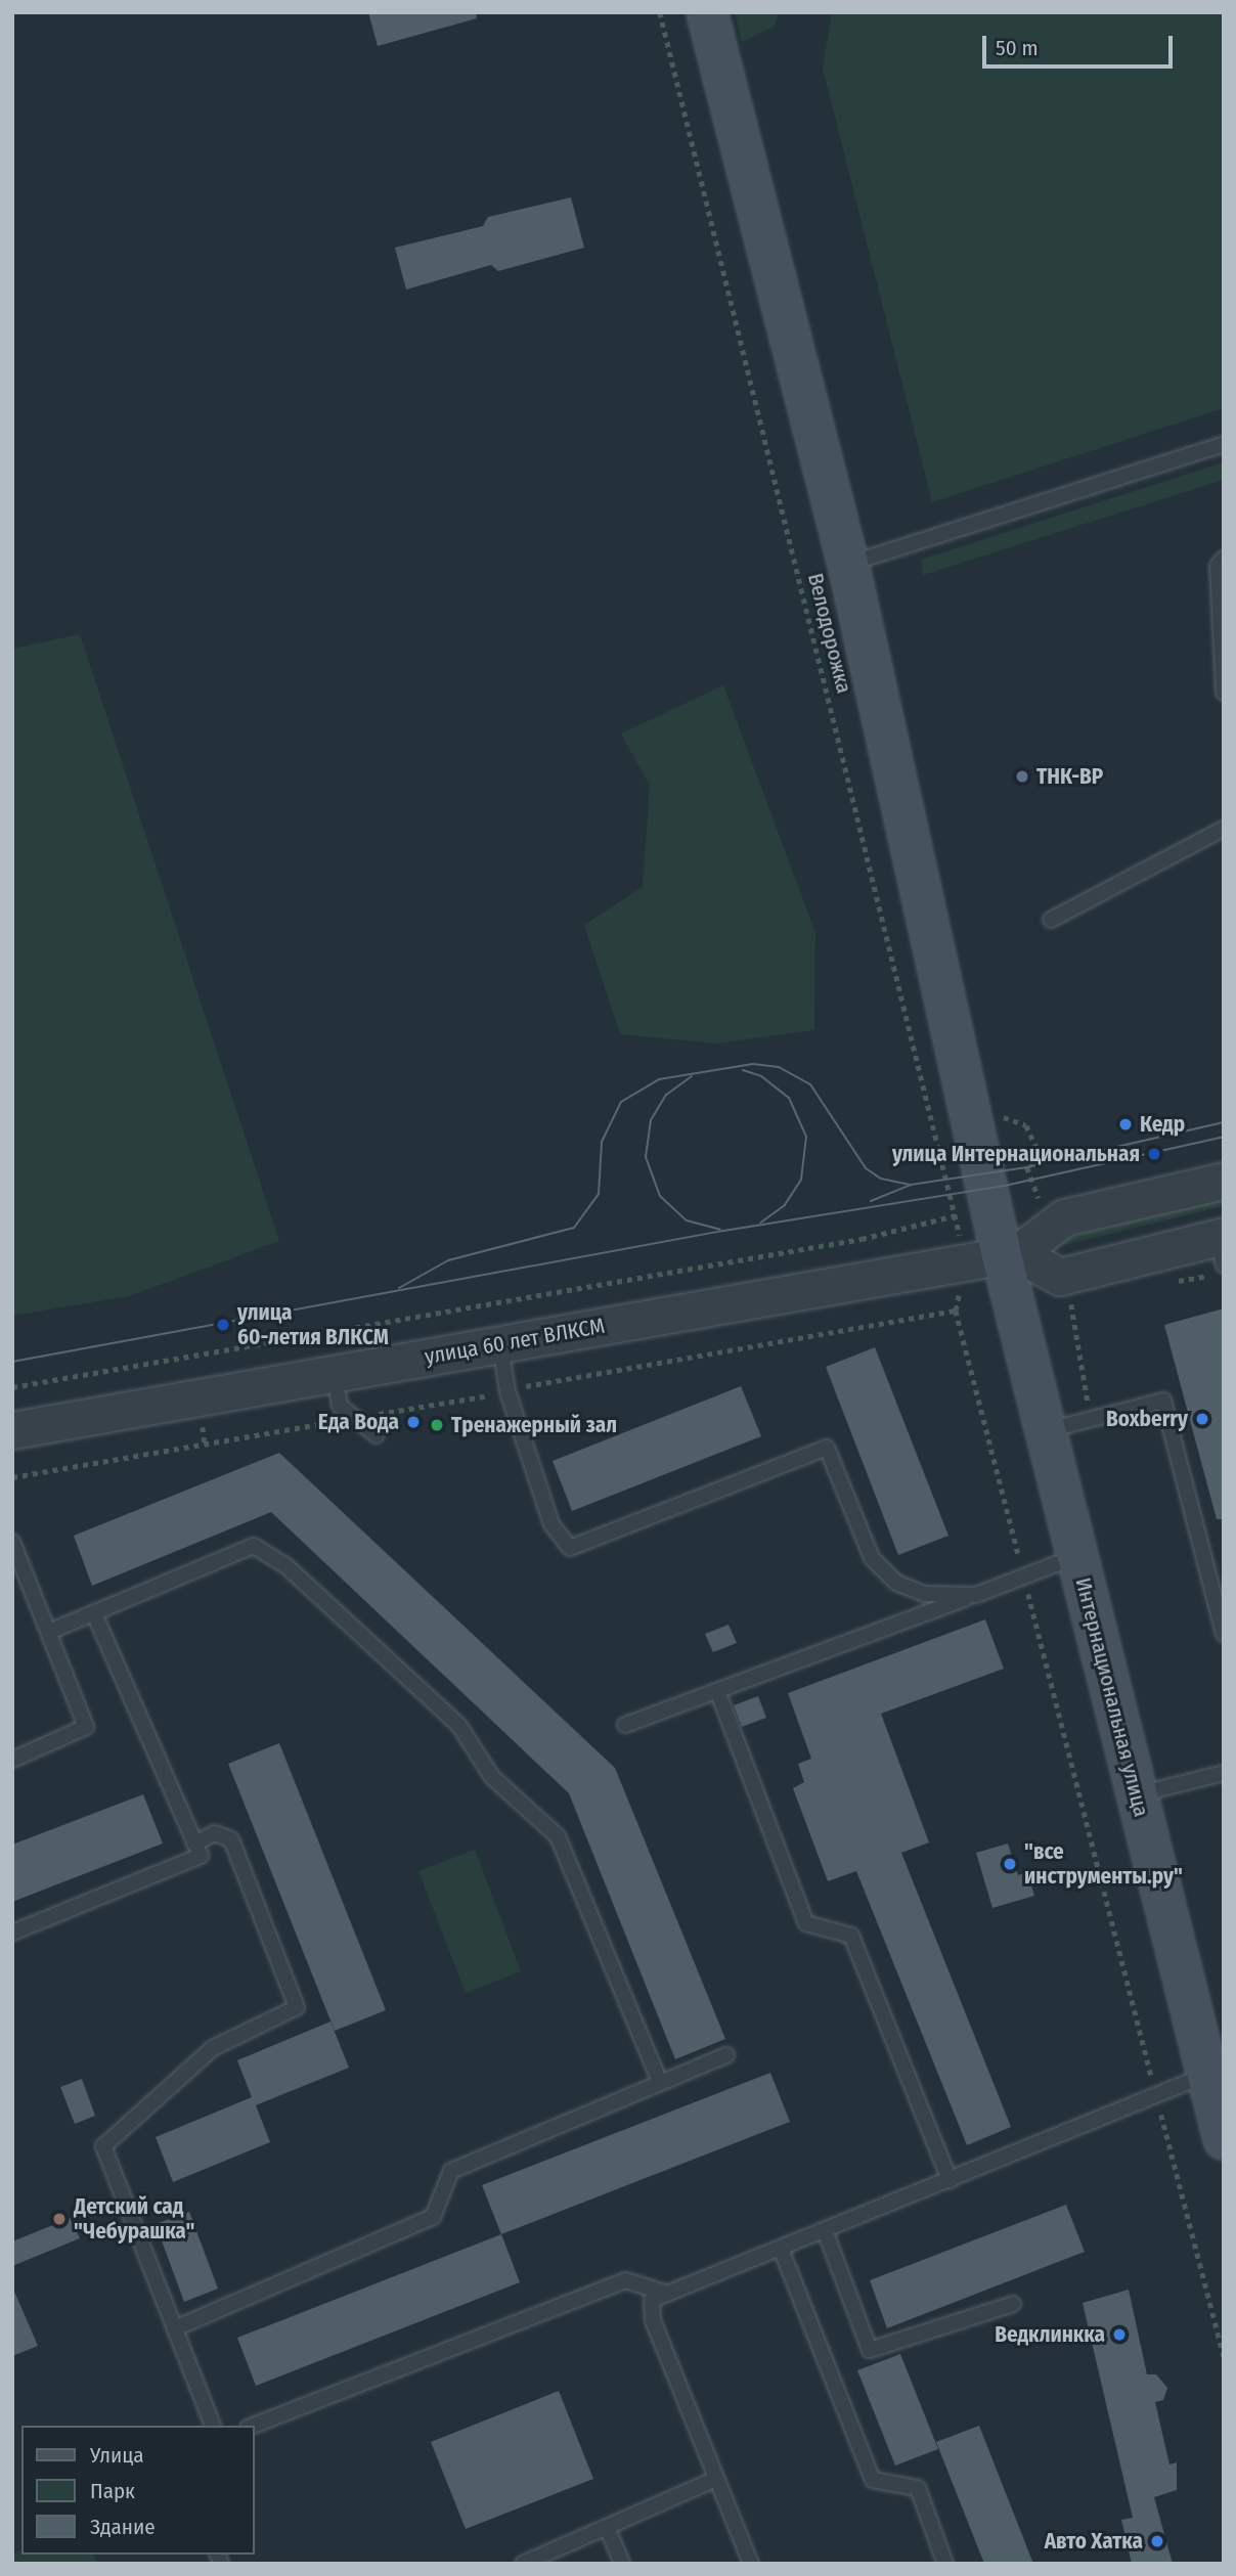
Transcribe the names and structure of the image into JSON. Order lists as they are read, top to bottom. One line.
{"streets":{"main road":["Интернациональная улица"],"street":["улица 60 лет ВЛКСМ"],"path":["Велодорожка"]},"crossings":[["Велодорожка","улица 60 лет ВЛКСМ"],["Велодорожка","Интернациональная улица"],["улица 60 лет ВЛКСМ","Интернациональная улица"]],"places":["ТНК-ВР","Кедр","улица Интернациональная","улица 60-летия ВЛКСМ","Boxberry","Еда Вода","Тренажерный зал","\"все инструменты.ру\"","Детский сад \"Чебурашка\"","Ведклинкка","Авто Хатка"],"legend":["Улица","Парк","Здание"],"scale_bar":"50 m"}
